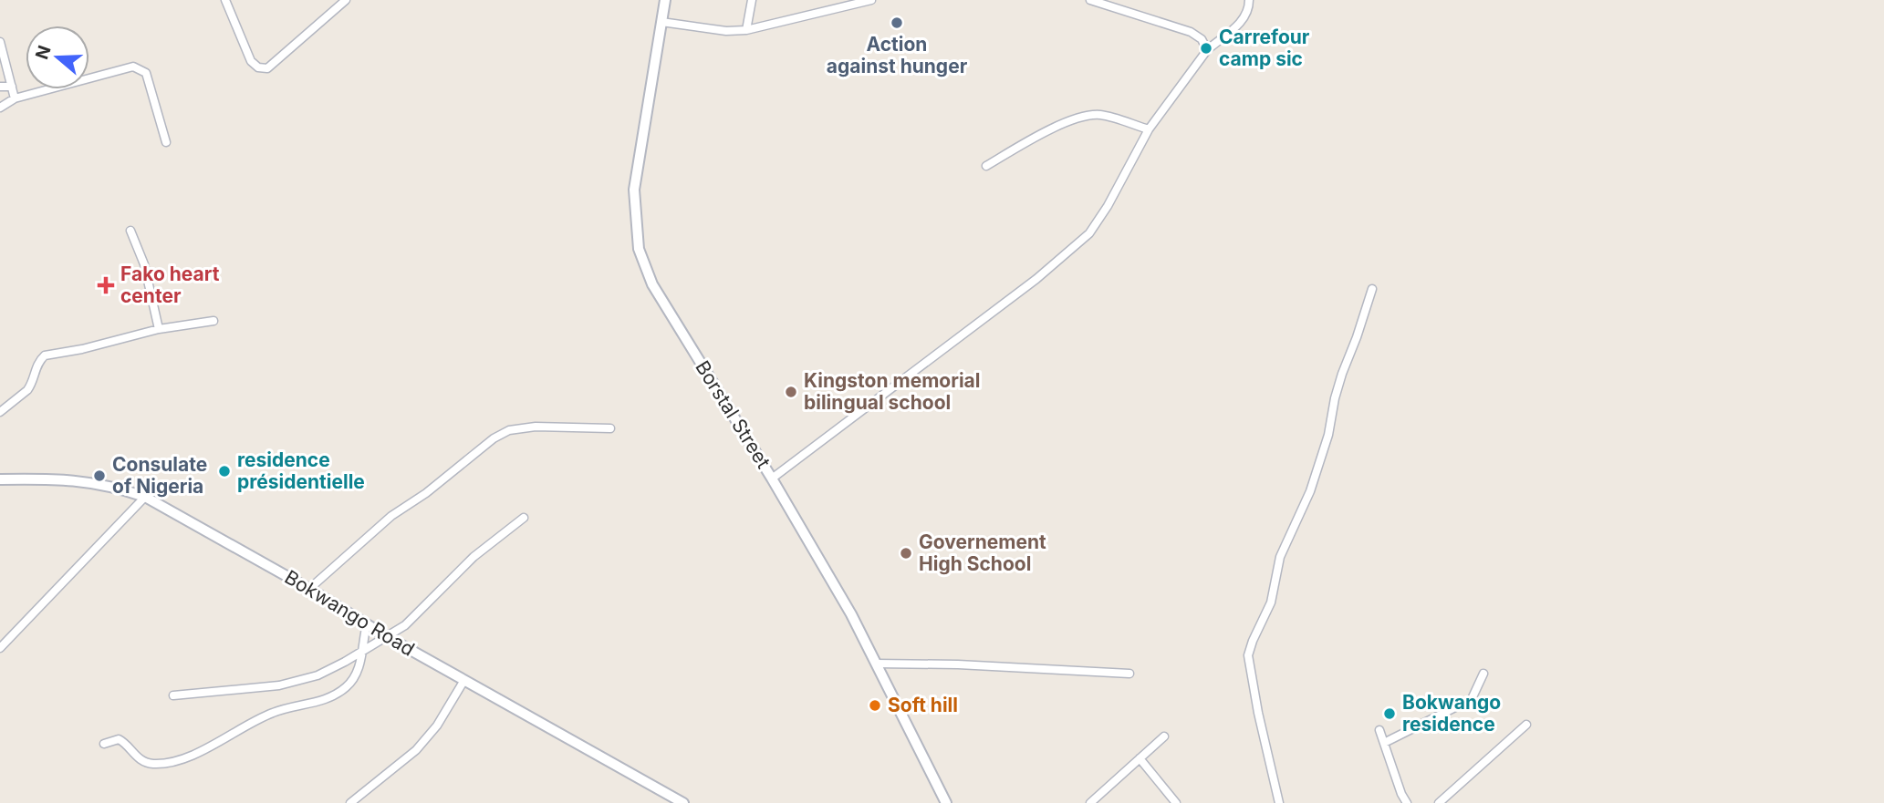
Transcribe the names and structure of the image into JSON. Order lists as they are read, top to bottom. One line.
{"streets":{"street":["Borstal Street","Bokwango Road"]},"places":{"other":["Action against hunger","Carrefour camp sic","Kingston memorial bilingual school","residence présidentielle","Consulate of Nigeria","Governement High School","Soft hill","Bokwango residence"],"health":["Fako heart center"]},"north":"left"}
